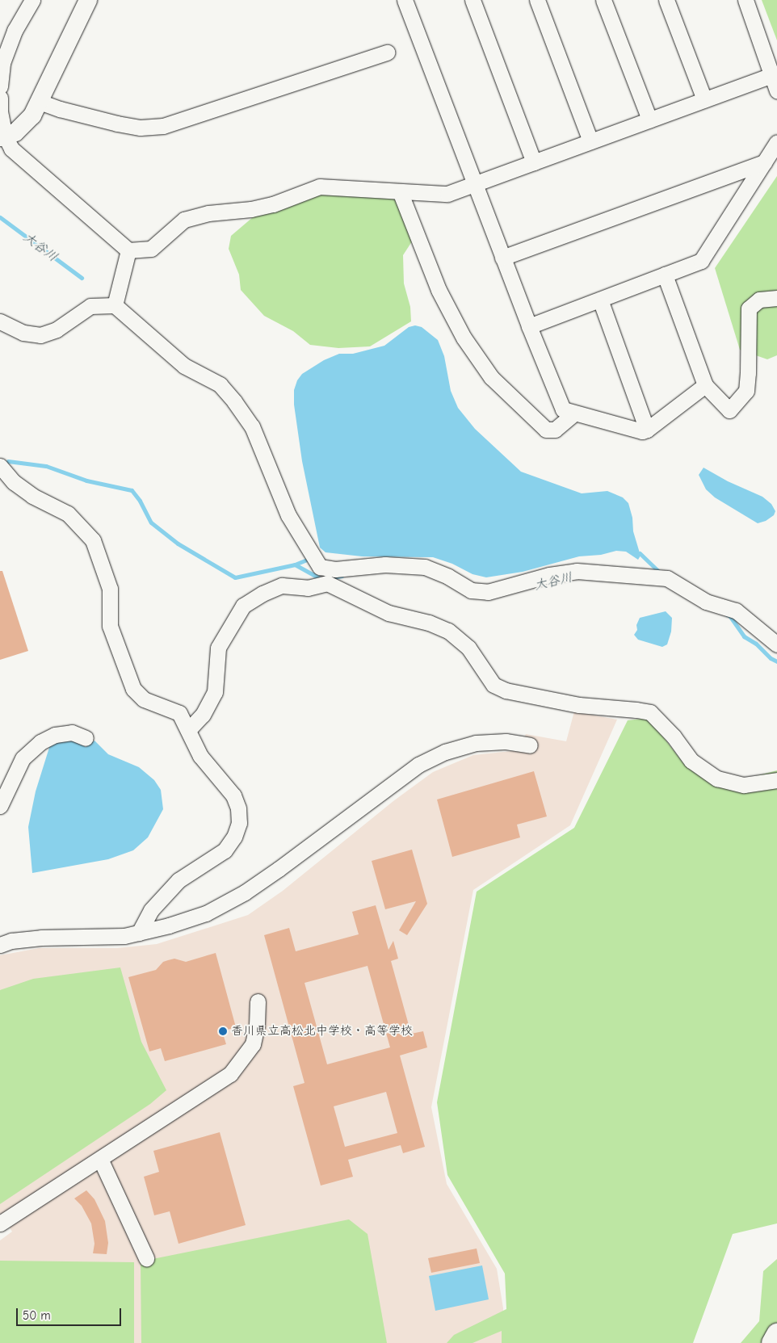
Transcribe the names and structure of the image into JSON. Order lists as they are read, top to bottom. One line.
{"water":["大谷川"],"places":["香川県立高松北中学校・高等学校"],"scale_bar":"50 m"}
